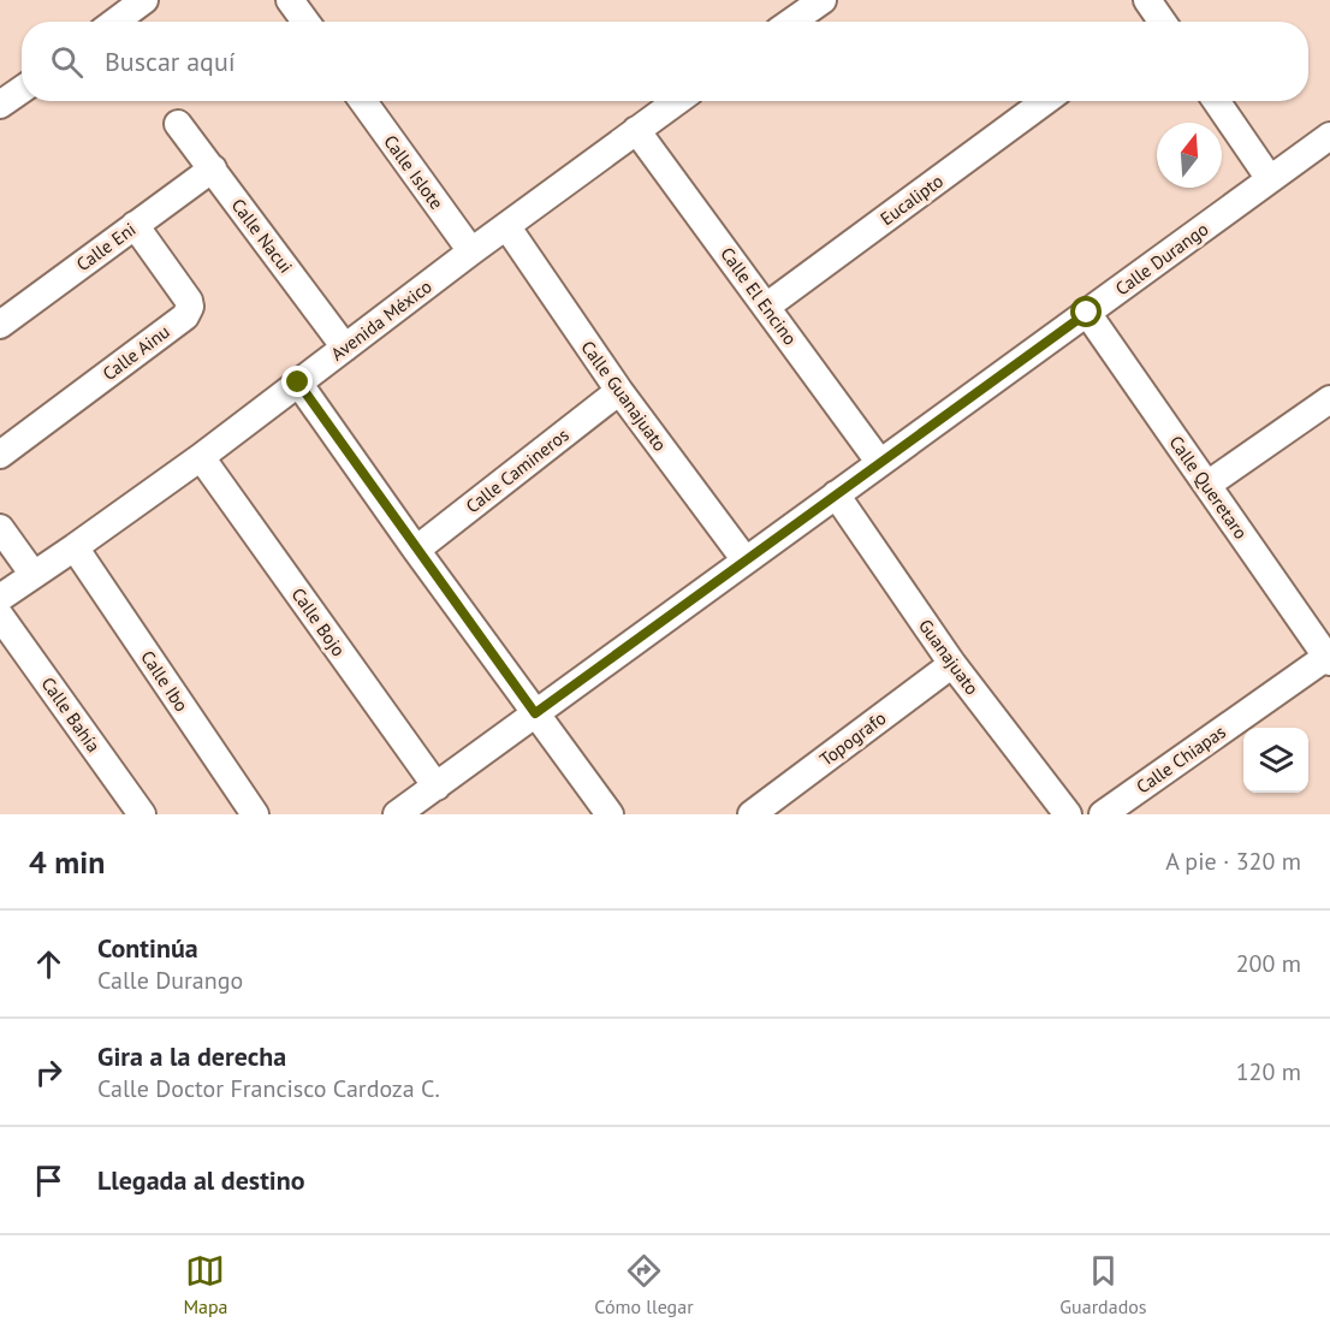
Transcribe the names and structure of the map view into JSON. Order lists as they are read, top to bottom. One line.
{"streets":{"street":["Calle Islote","Eucalipto","Calle Nacui","Calle Eni","Calle Durango","Calle El Encino","Avenida México","Calle Ainu","Calle Guanajuato","Calle Camineros","Calle Queretaro","Calle Bojo","Guanajuato","Calle Ibo","Calle Bahía","Topografo","Calle Chiapas"]},"crossings":[["Calle Islote","Avenida México"],["Eucalipto","Calle El Encino"],["Calle Nacui","Calle Eni"],["Calle Nacui","Avenida México"],["Calle Eni","Calle Ainu"],["Calle Durango","Calle El Encino"],["Calle Durango","Calle Guanajuato"],["Calle Durango","Calle Queretaro"],["Calle Durango","Calle Bojo"],["Calle Durango","Guanajuato"],["Calle El Encino","Avenida México"],["Avenida México","Calle Guanajuato"],["Avenida México","Calle Bojo"],["Avenida México","Calle Ibo"],["Calle Guanajuato","Calle Camineros"],["Calle Queretaro","Calle Chiapas"],["Guanajuato","Topografo"]],"north":"top","page":{"search":"Buscar aquí","heading":["4 min","A pie · 320 m"],"list":[["Continúa","Calle Durango","200 m"],["Gira a la derecha","Calle Doctor Francisco Cardoza C.","120 m"],"Llegada al destino"],"nav":["Mapa","Cómo llegar","Guardados"]}}
